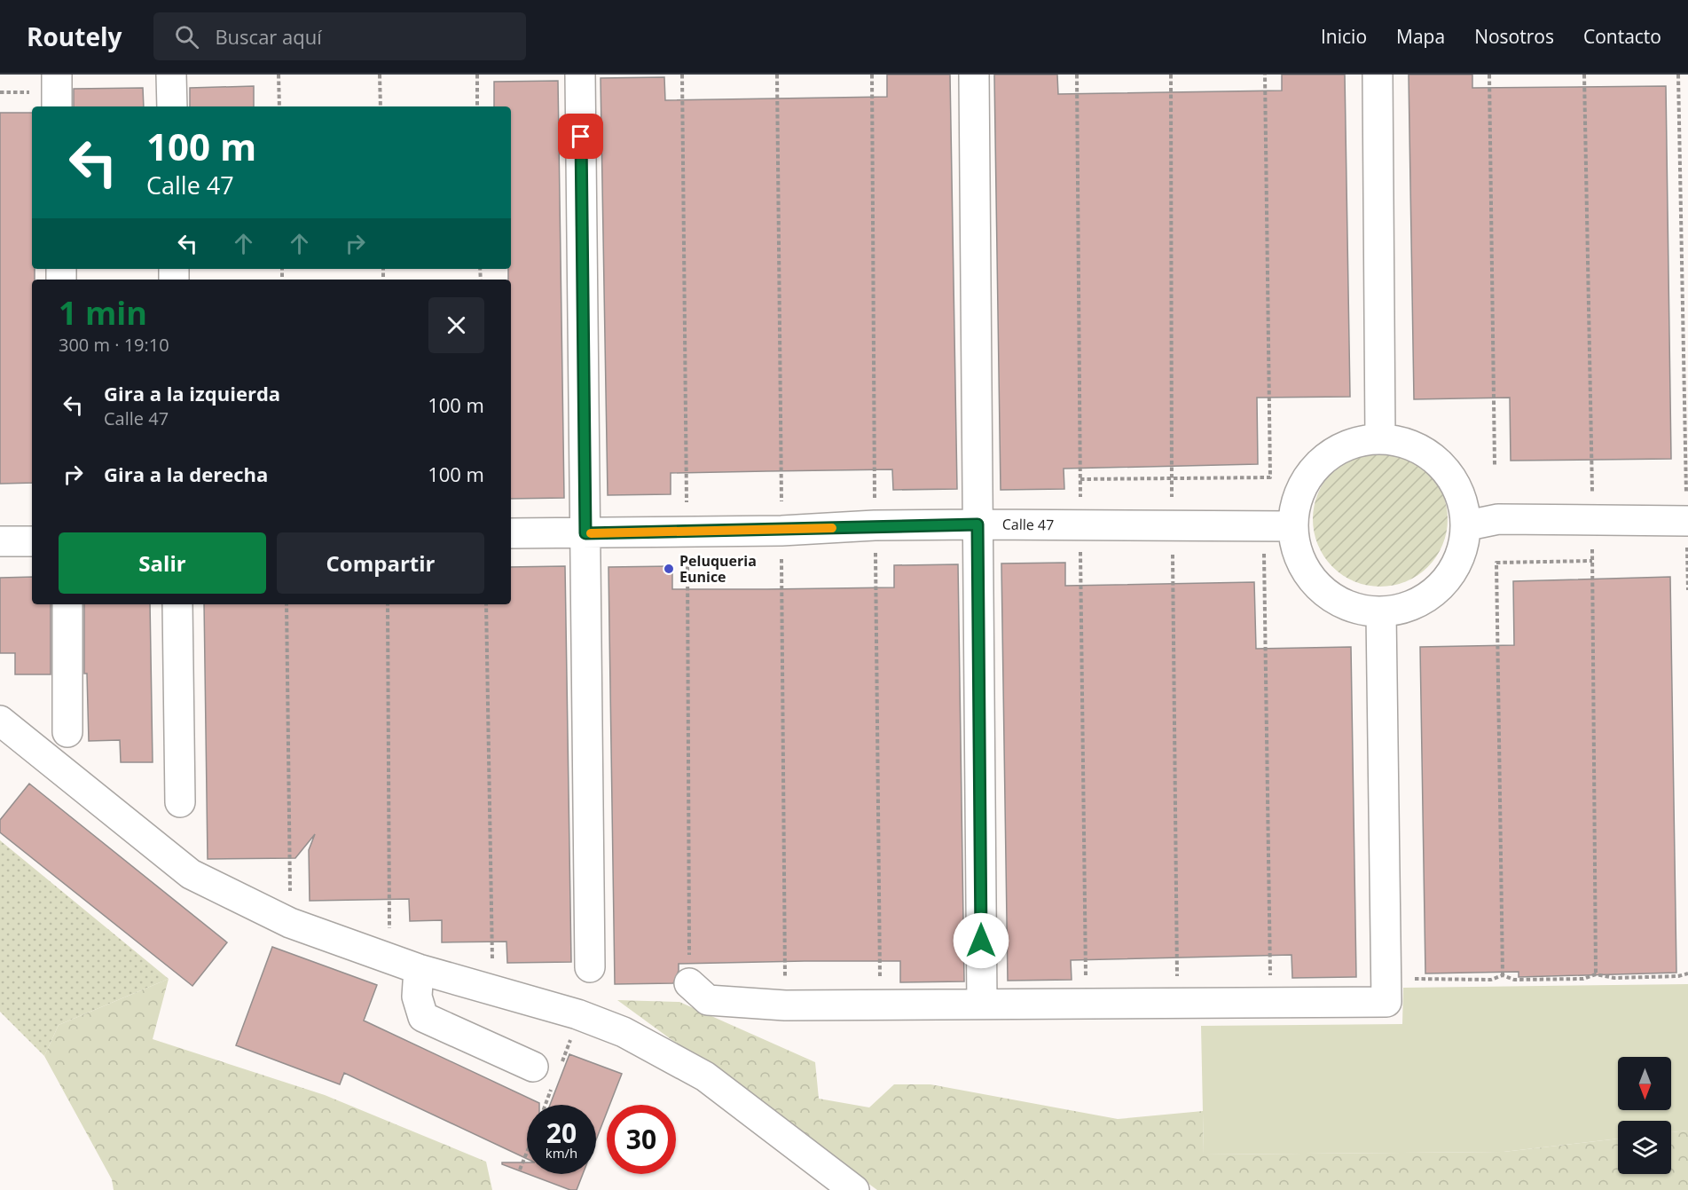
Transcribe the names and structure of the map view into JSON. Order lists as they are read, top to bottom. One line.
{"streets":{"street":["Calle 47"]},"places":["Peluqueria Eunice"],"north":"bottom","page":{"header":"Routely","search":"Buscar aquí","nav":["Inicio","Mapa","Nosotros","Contacto"],"turn":["100 m","Calle 47"],"heading":["1 min","300 m · 19:10"],"list":[{"name":"Gira a la izquierda","note":"Calle 47","value":"100 m"},{"name":"Gira a la derecha","value":"100 m"}],"buttons":["Salir","Compartir"],"speed":"20 km/h","limit":"30"}}
